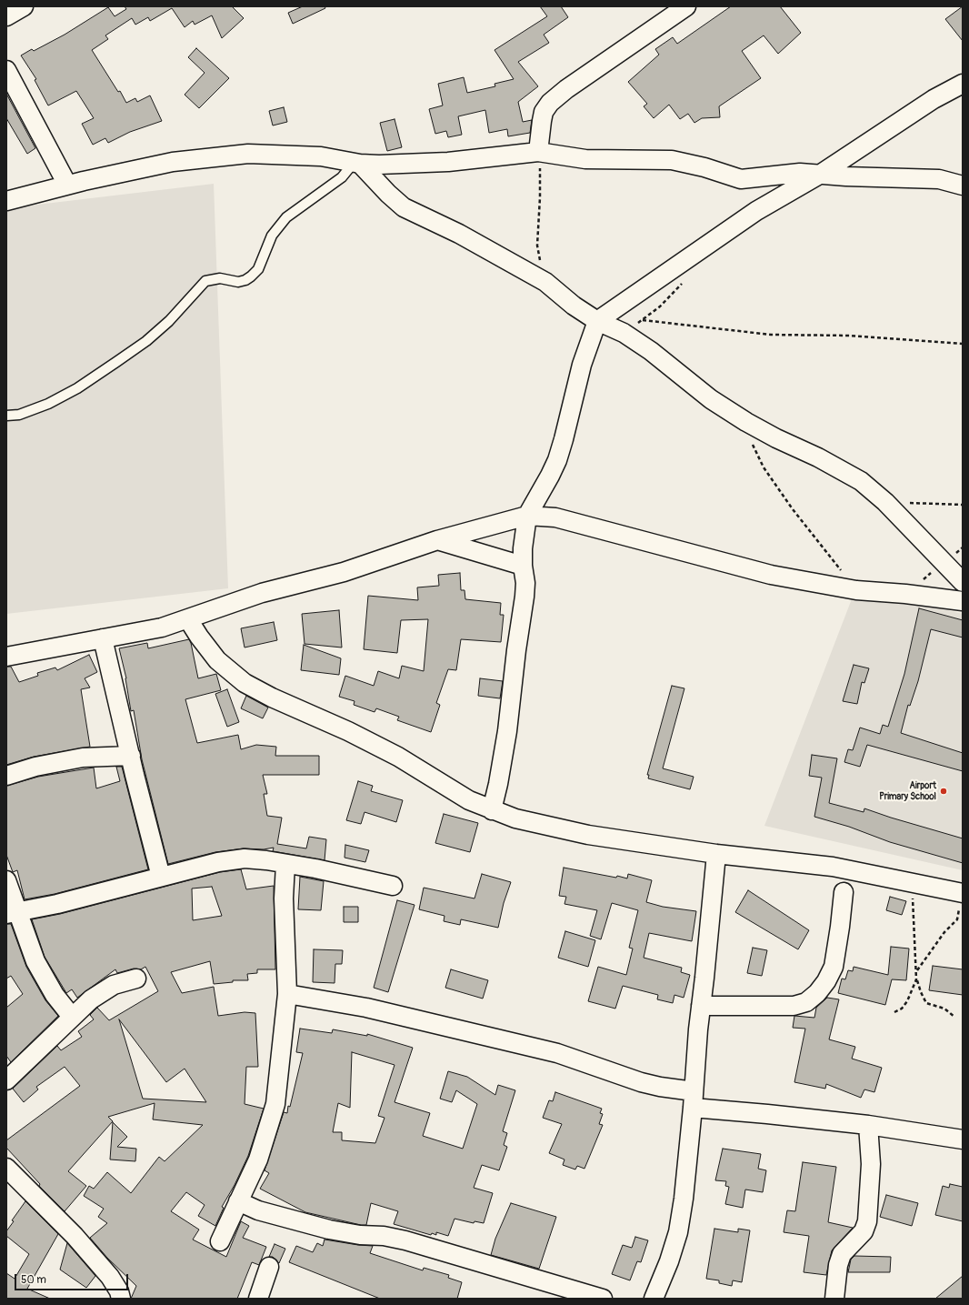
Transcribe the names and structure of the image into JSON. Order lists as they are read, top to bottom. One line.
{"places":["Airport Primary School"],"scale_bar":"50 m"}
